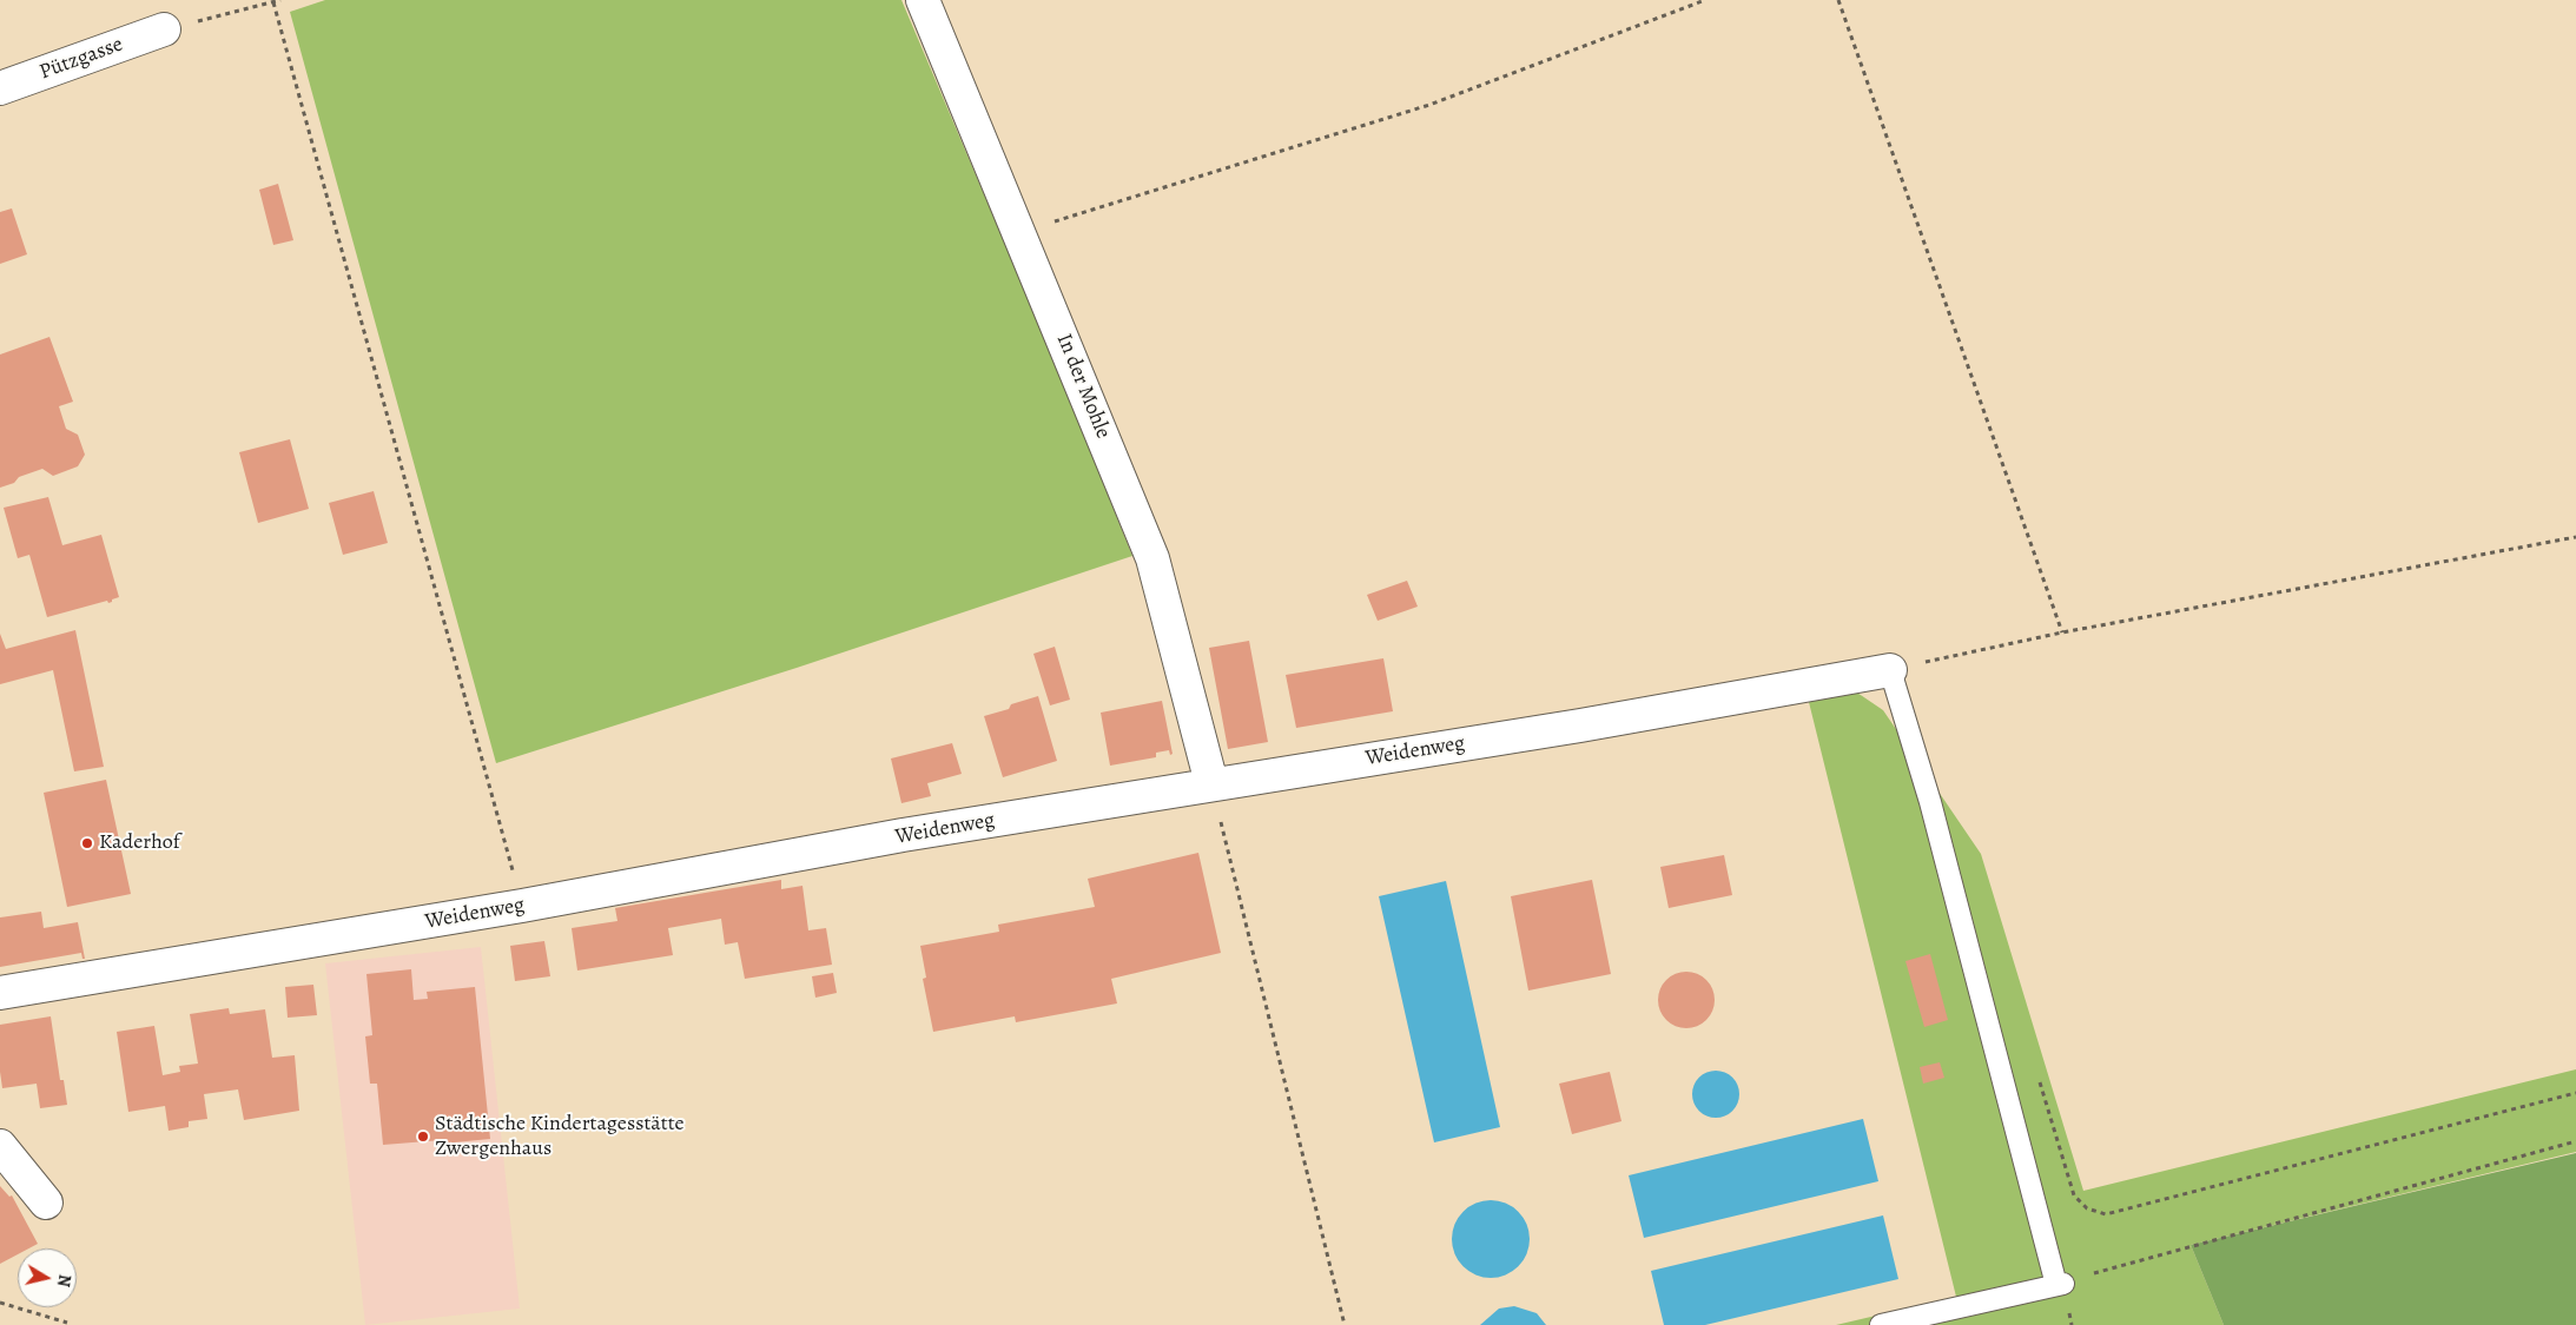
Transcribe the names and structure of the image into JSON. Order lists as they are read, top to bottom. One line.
{"streets":{"street":["Pützgasse","In der Mohle","Weidenweg"]},"crossings":[["In der Mohle","Weidenweg"]],"places":["Kaderhof","Städtische Kindertagesstätte Zwergenhaus"],"north":"right"}
